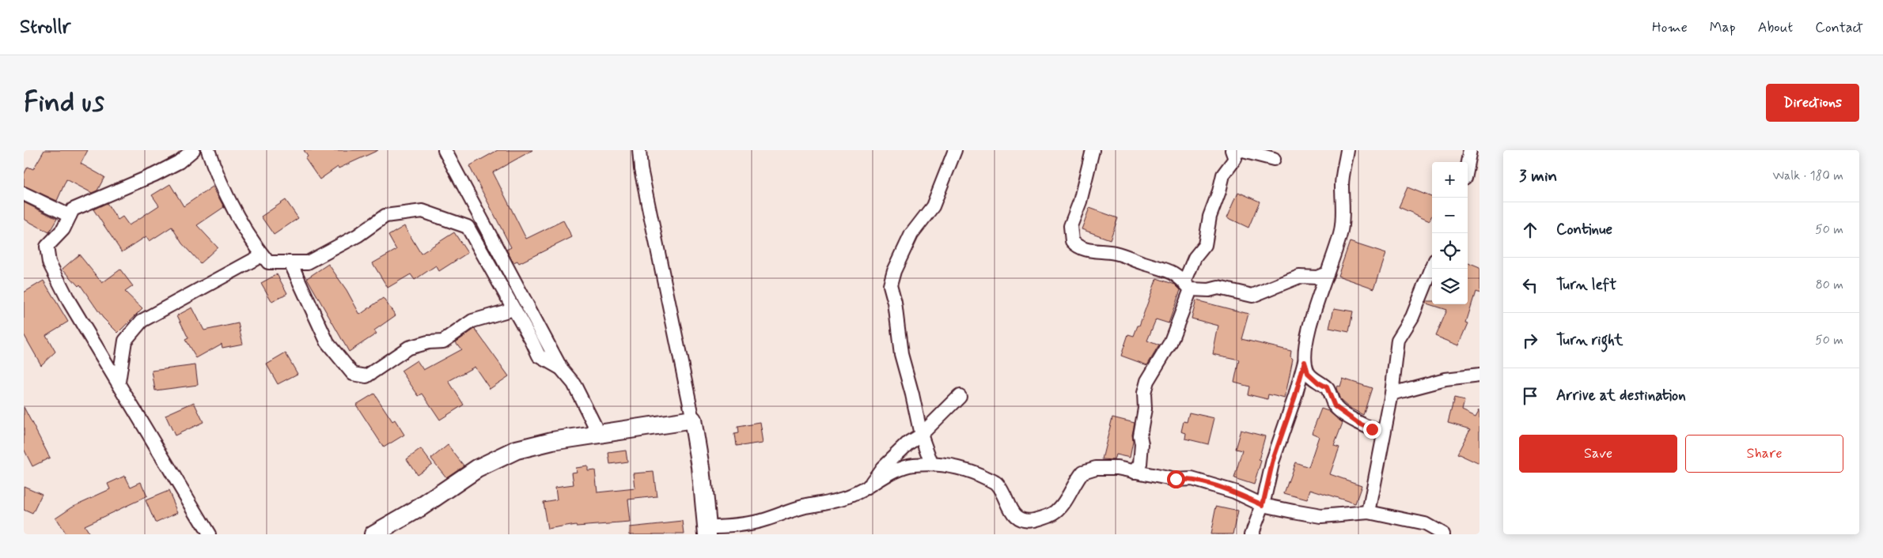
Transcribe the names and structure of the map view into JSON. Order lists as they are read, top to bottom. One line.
{"page":{"header":"Strollr","nav":["Home","Map","About","Contact"],"buttons":["Directions",["Save","Share"]],"title":"Find us","heading":["3 min","Walk · 180 m"],"map_buttons":["+","−"],"list":[["Continue","50 m"],["Turn left","80 m"],["Turn right","50 m"],"Arrive at destination"]}}
